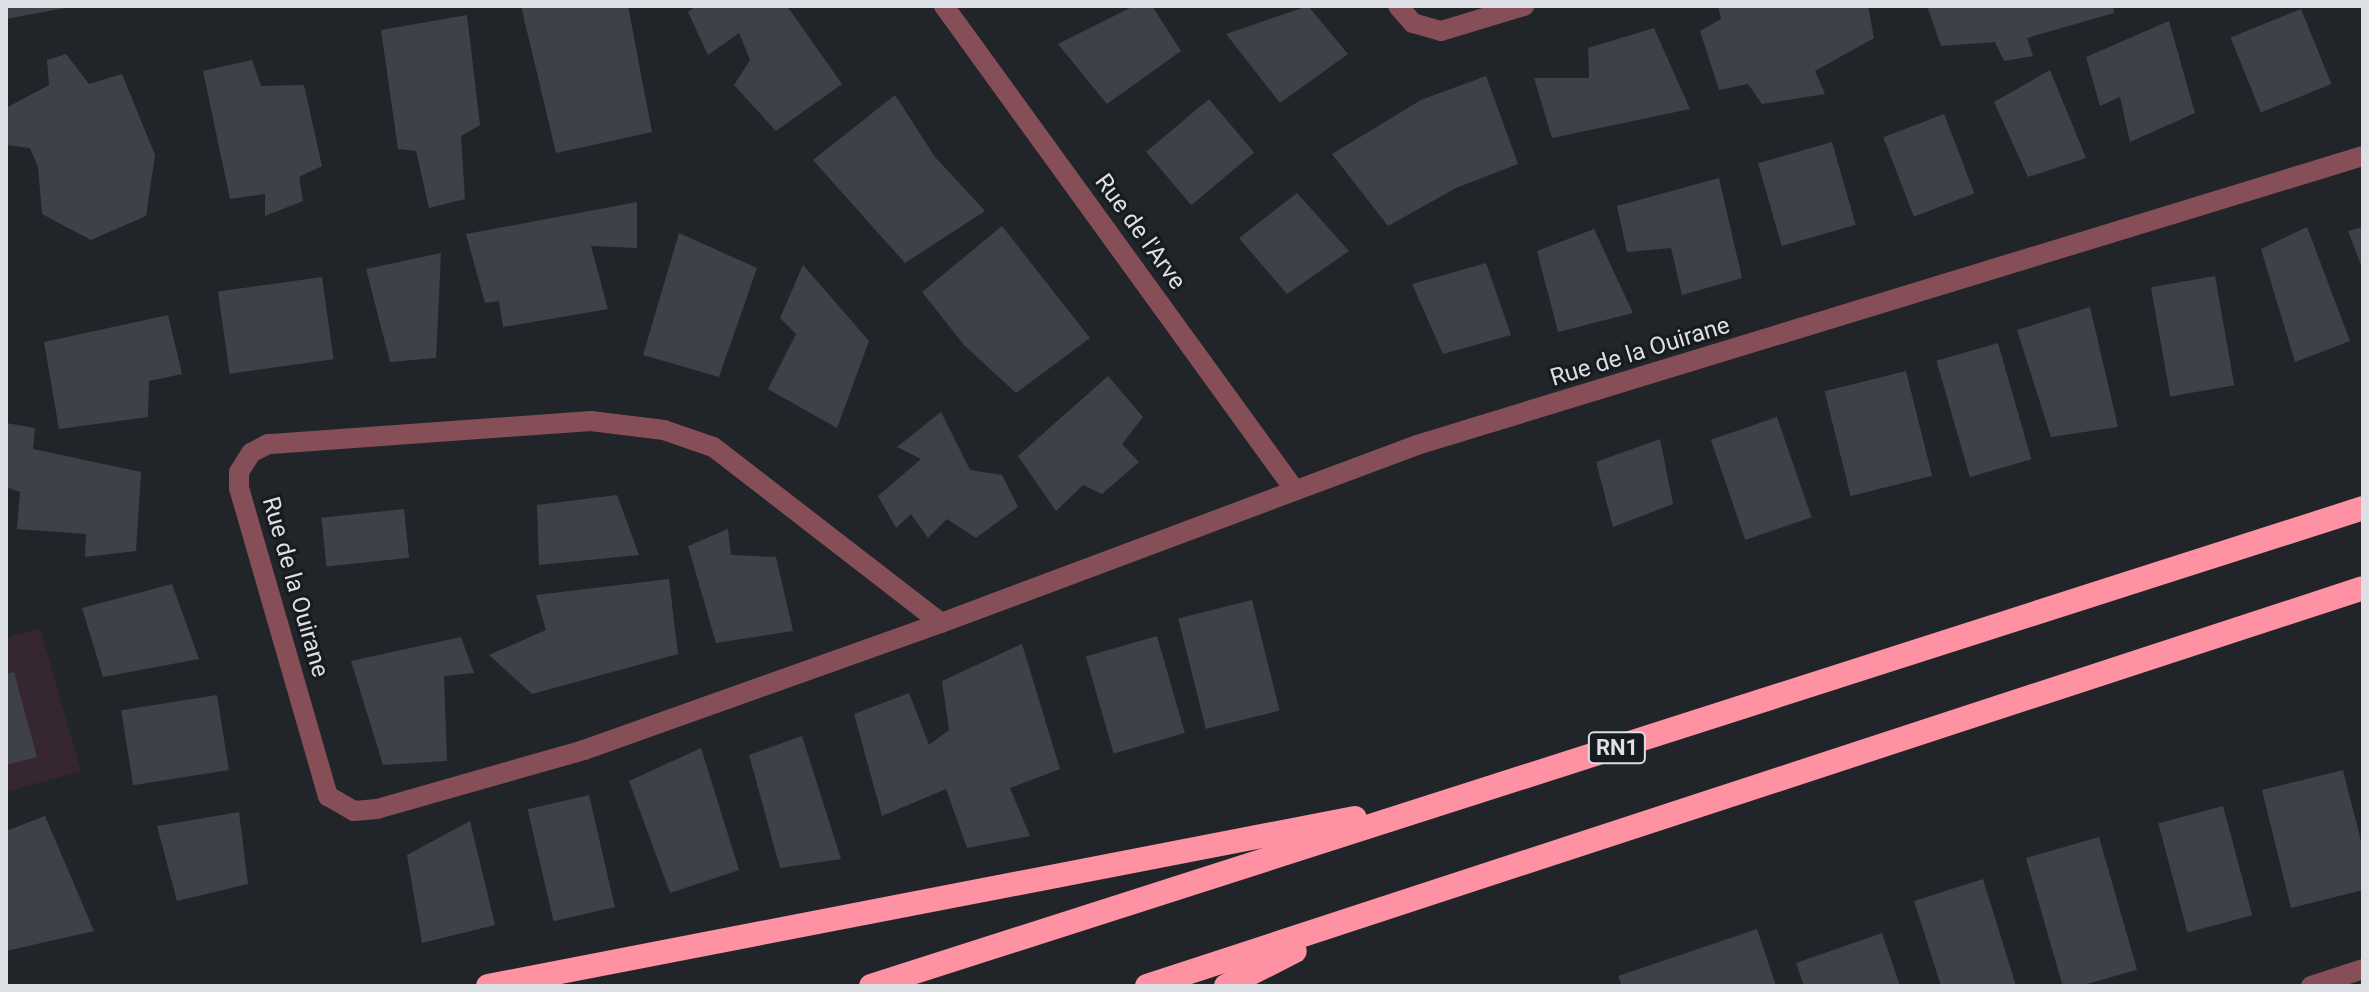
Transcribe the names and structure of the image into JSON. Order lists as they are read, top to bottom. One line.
{"streets":{"highway":["RN1"],"street":["Rue de l'Arve","Rue de la Ouirane"]},"crossings":[["Rue de l'Arve","Rue de la Ouirane"]]}
